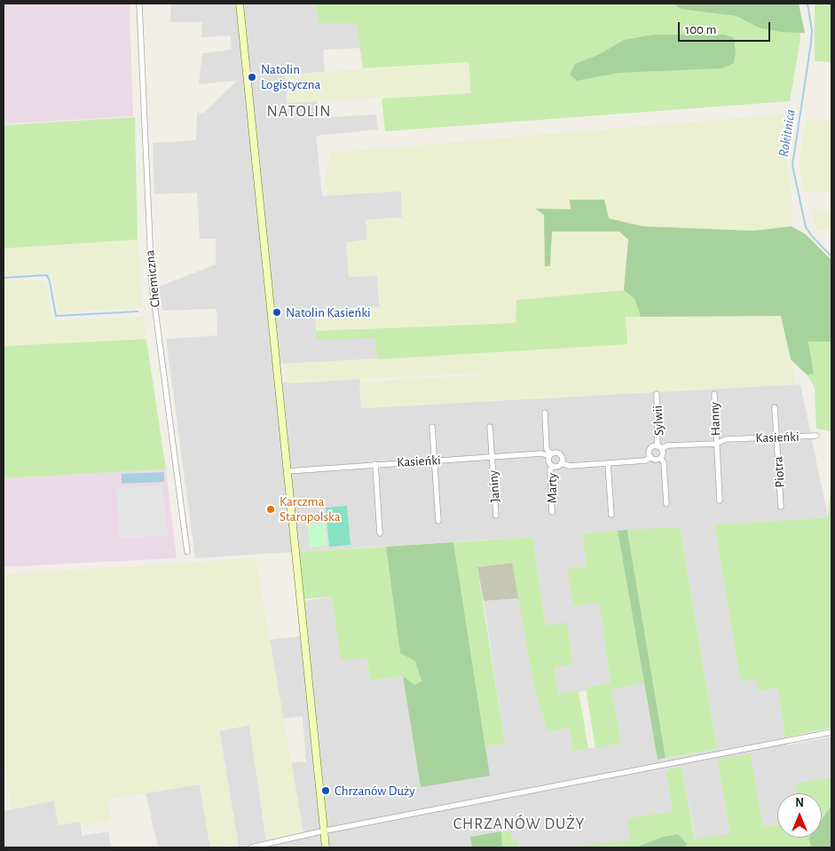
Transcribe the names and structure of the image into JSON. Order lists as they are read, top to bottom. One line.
{"streets":{"street":["Chemiczna","Hanny","Sylwii","Kasieńki","Piotra","Janiny","Marty"]},"crossings":[["Hanny","Kasieńki"],["Sylwii","Kasieńki"],["Kasieńki","Piotra"],["Kasieńki","Janiny"],["Kasieńki","Marty"]],"districts":["NATOLIN","CHRZANÓW DUŻY"],"water":["Rokitnica"],"places":["Natolin Logistyczna","Natolin Kasieńki","Karczma Staropolska","Chrzanów Duży"],"scale_bar":"100 m","north":"top"}
